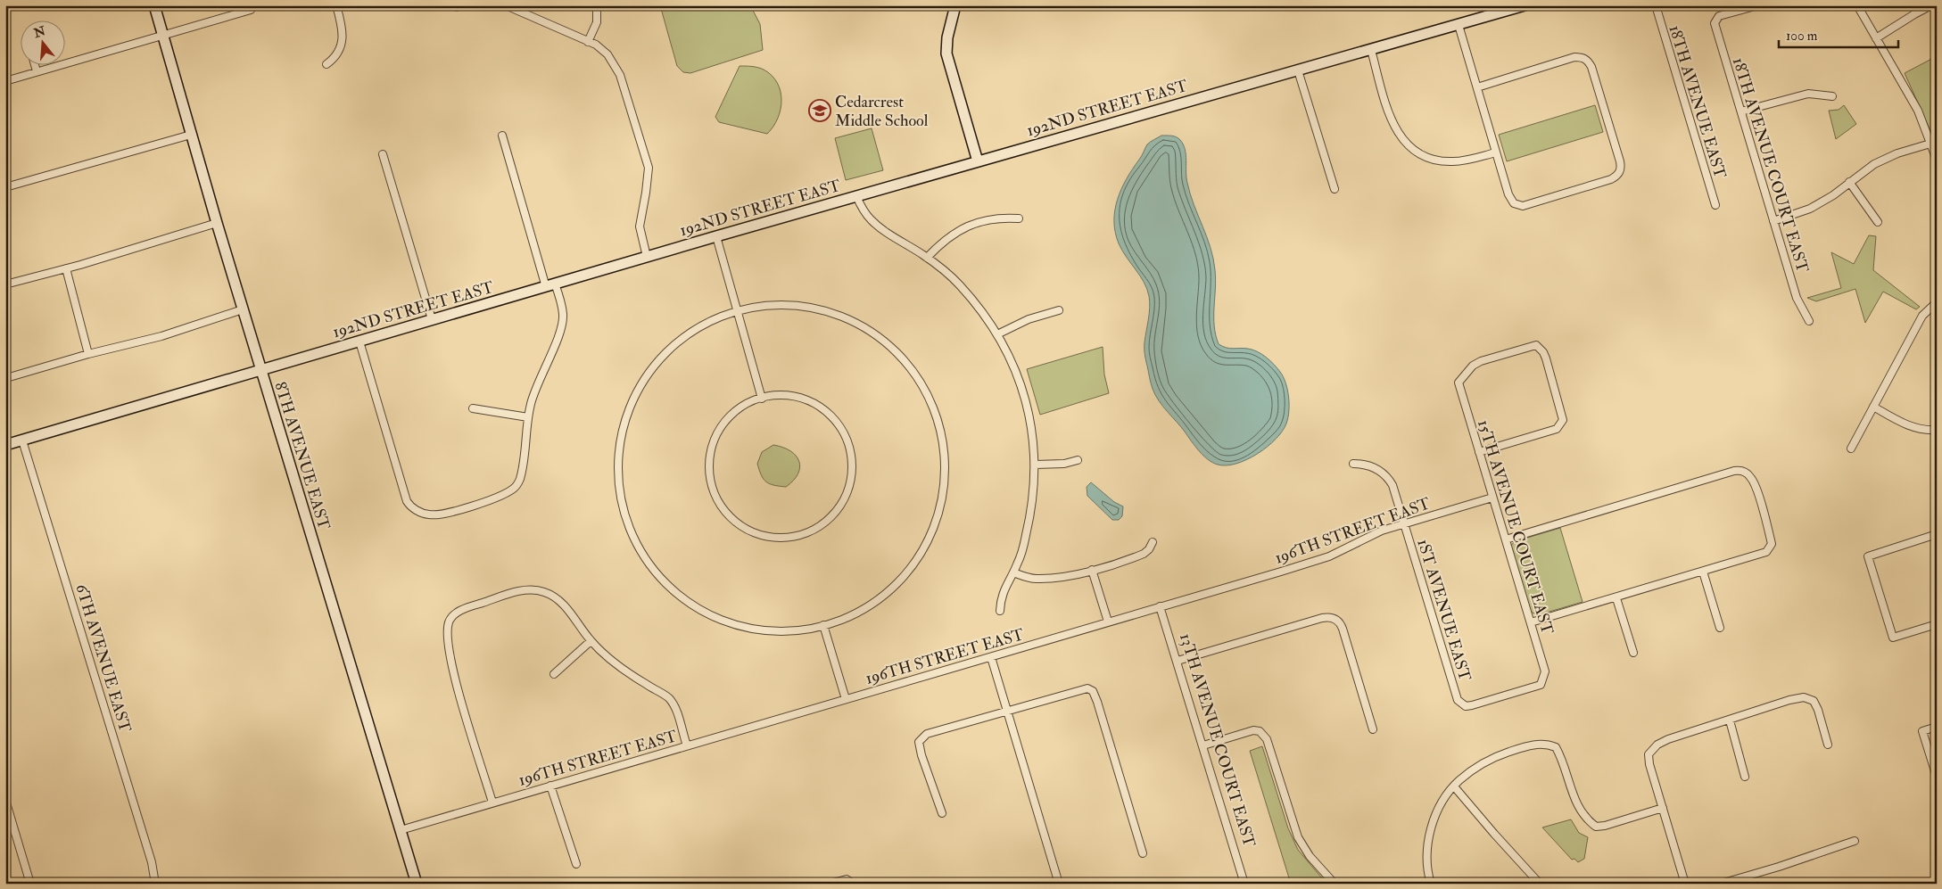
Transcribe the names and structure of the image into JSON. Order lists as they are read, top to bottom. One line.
{"streets":{"street":["18TH AVENUE EAST","192ND STREET EAST","18TH AVENUE COURT EAST","8TH AVENUE EAST","15TH AVENUE COURT EAST","196TH STREET EAST","1ST AVENUE EAST","6TH AVENUE EAST","13TH AVENUE COURT EAST"]},"crossings":[["192ND STREET EAST","8TH AVENUE EAST"],["192ND STREET EAST","6TH AVENUE EAST"],["8TH AVENUE EAST","196TH STREET EAST"],["15TH AVENUE COURT EAST","196TH STREET EAST"],["15TH AVENUE COURT EAST","1ST AVENUE EAST"],["196TH STREET EAST","1ST AVENUE EAST"],["196TH STREET EAST","13TH AVENUE COURT EAST"]],"places":{"school or university":["Cedarcrest Middle School"]},"scale_bar":"100 m","north":"top"}
